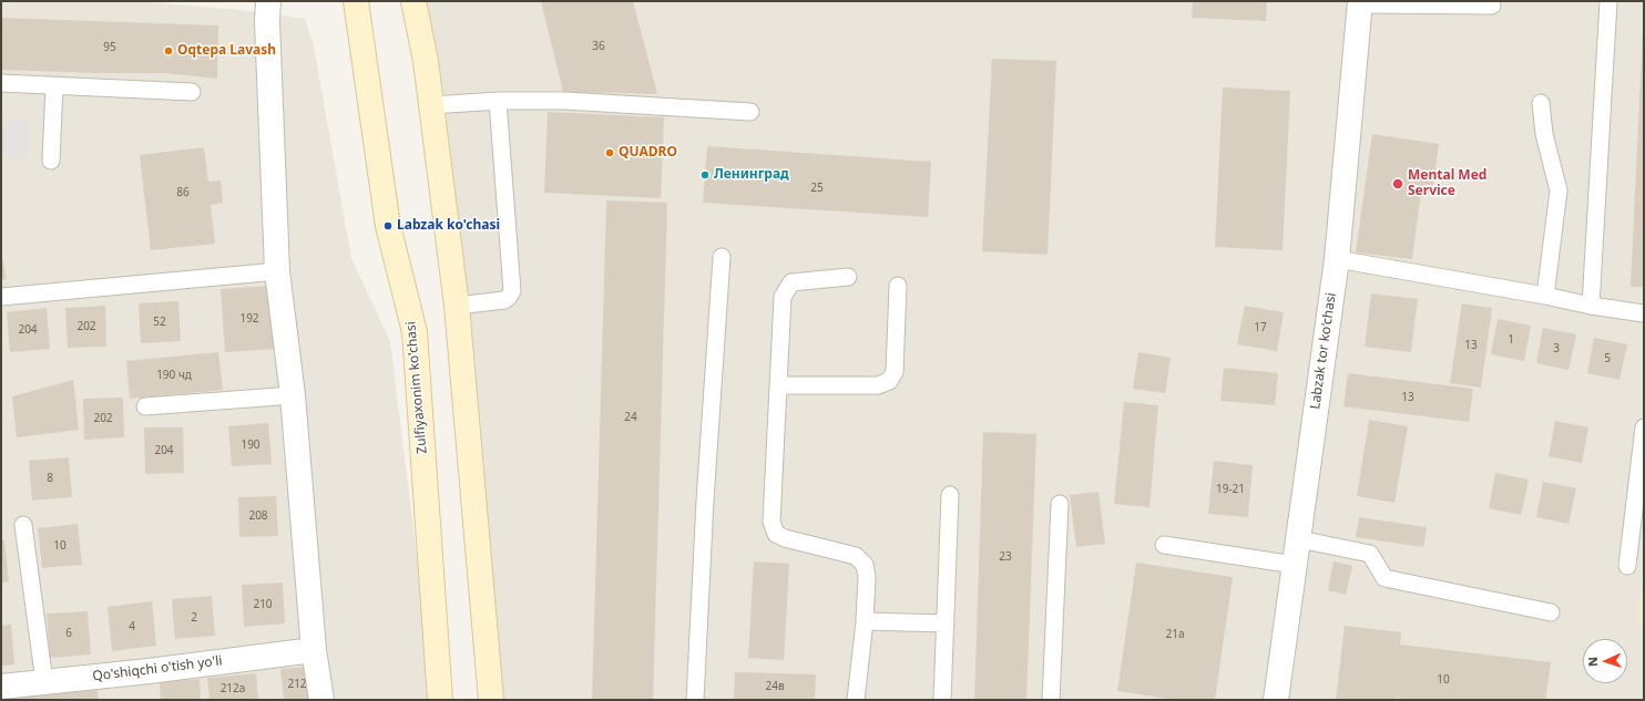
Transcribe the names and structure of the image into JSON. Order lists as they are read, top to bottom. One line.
{"streets":{"main road":["Zulfiyaxonim ko'chasi"],"street":["Labzak tor ko'chasi","Qo'shiqchi o'tish yo'li"]},"places":["Oqtepa Lavash","QUADRO","Ленинград","Mental Med Service","Labzak ko'chasi"],"house_numbers":["36","95","25","86","192","52","202","17","204","1","13","3","5","190 чд","13","24","202","190","204","8","19-21","208","10","23","210","2","4","6","21а","10","212","24в","212а"],"north":"left"}
